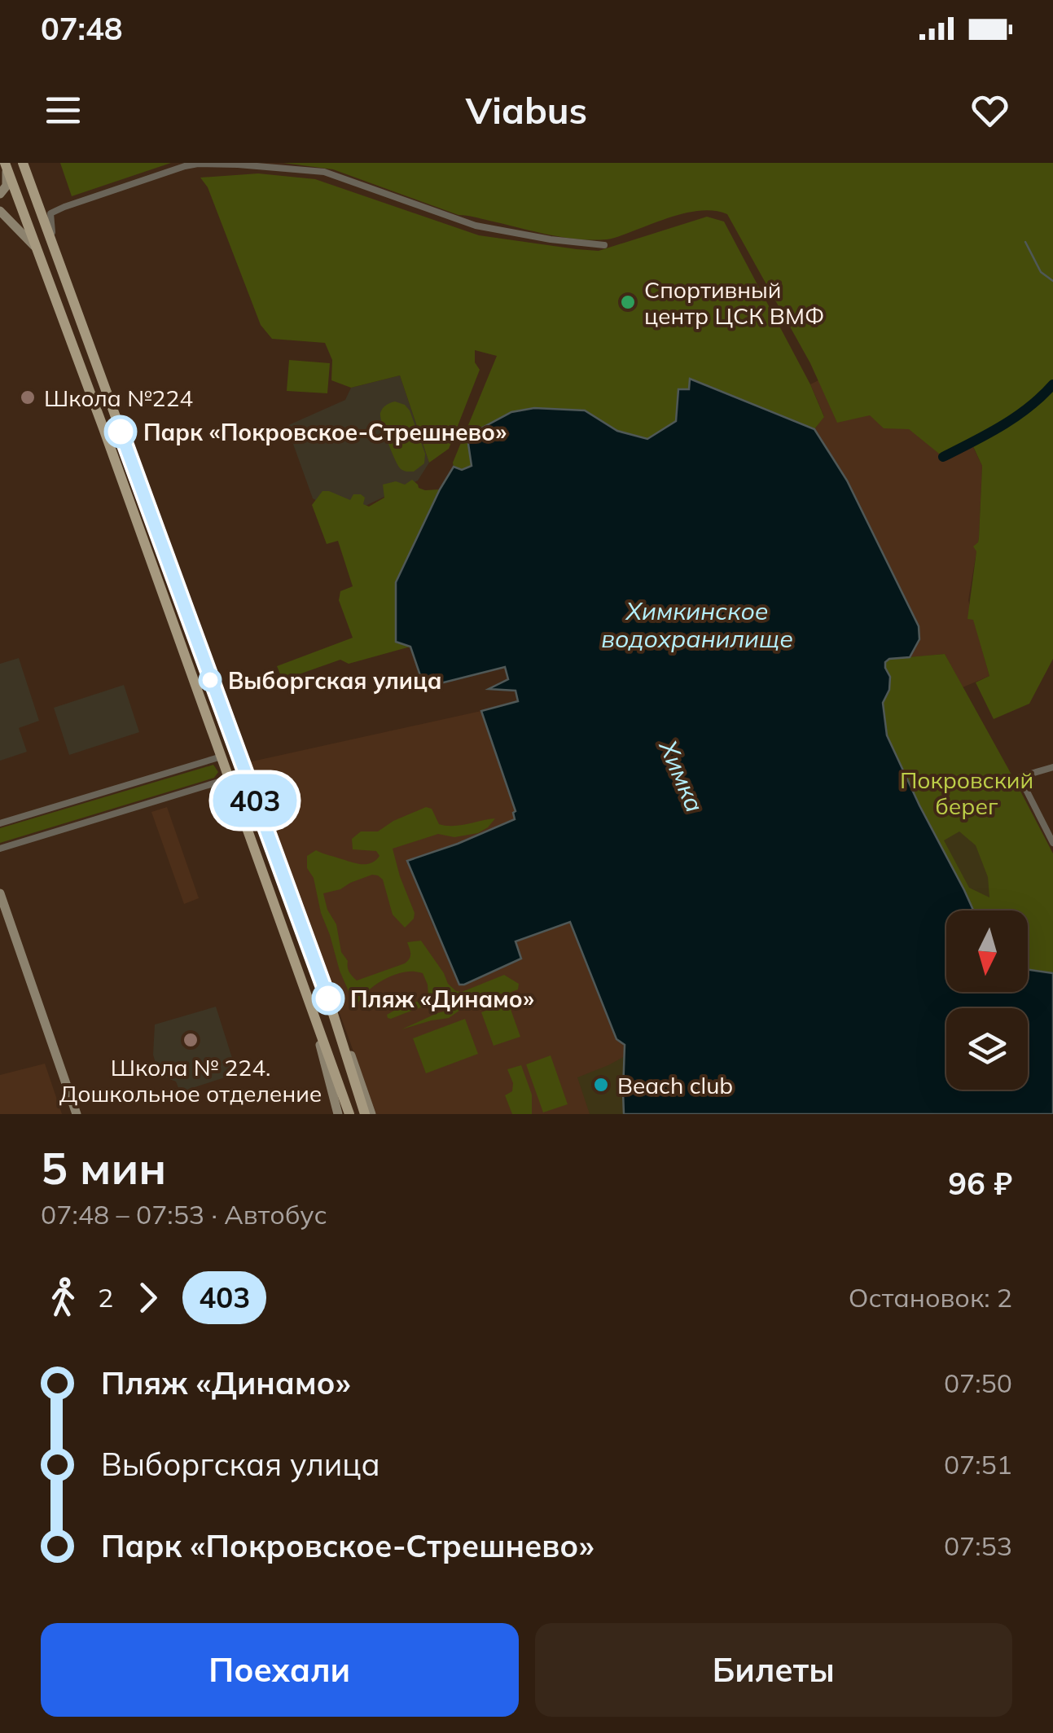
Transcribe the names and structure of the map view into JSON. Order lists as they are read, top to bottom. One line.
{"water":["Химкинское водохранилище","Химка"],"parks":["Покровский берег"],"places":["Спортивный центр ЦСК ВМФ","Школа №224","Парк «Покровское-Стрешнево»","Выборгская улица","Пляж «Динамо»","Школа № 224. Дошкольное отделение","Beach club"],"lines":["bus line 403"],"north":"bottom","page":{"status":"07:48","header":"Viabus","on_map":"403","heading":["5 мин","07:48 – 07:53 · Автобус","96 ₽"],"legs":["2","403","Остановок: 2"],"list":[{"name":"Пляж «Динамо»","value":"07:50"},{"name":"Выборгская улица","value":"07:51"},{"name":"Парк «Покровское-Стрешнево»","value":"07:53"}],"buttons":["Поехали","Билеты"]}}
